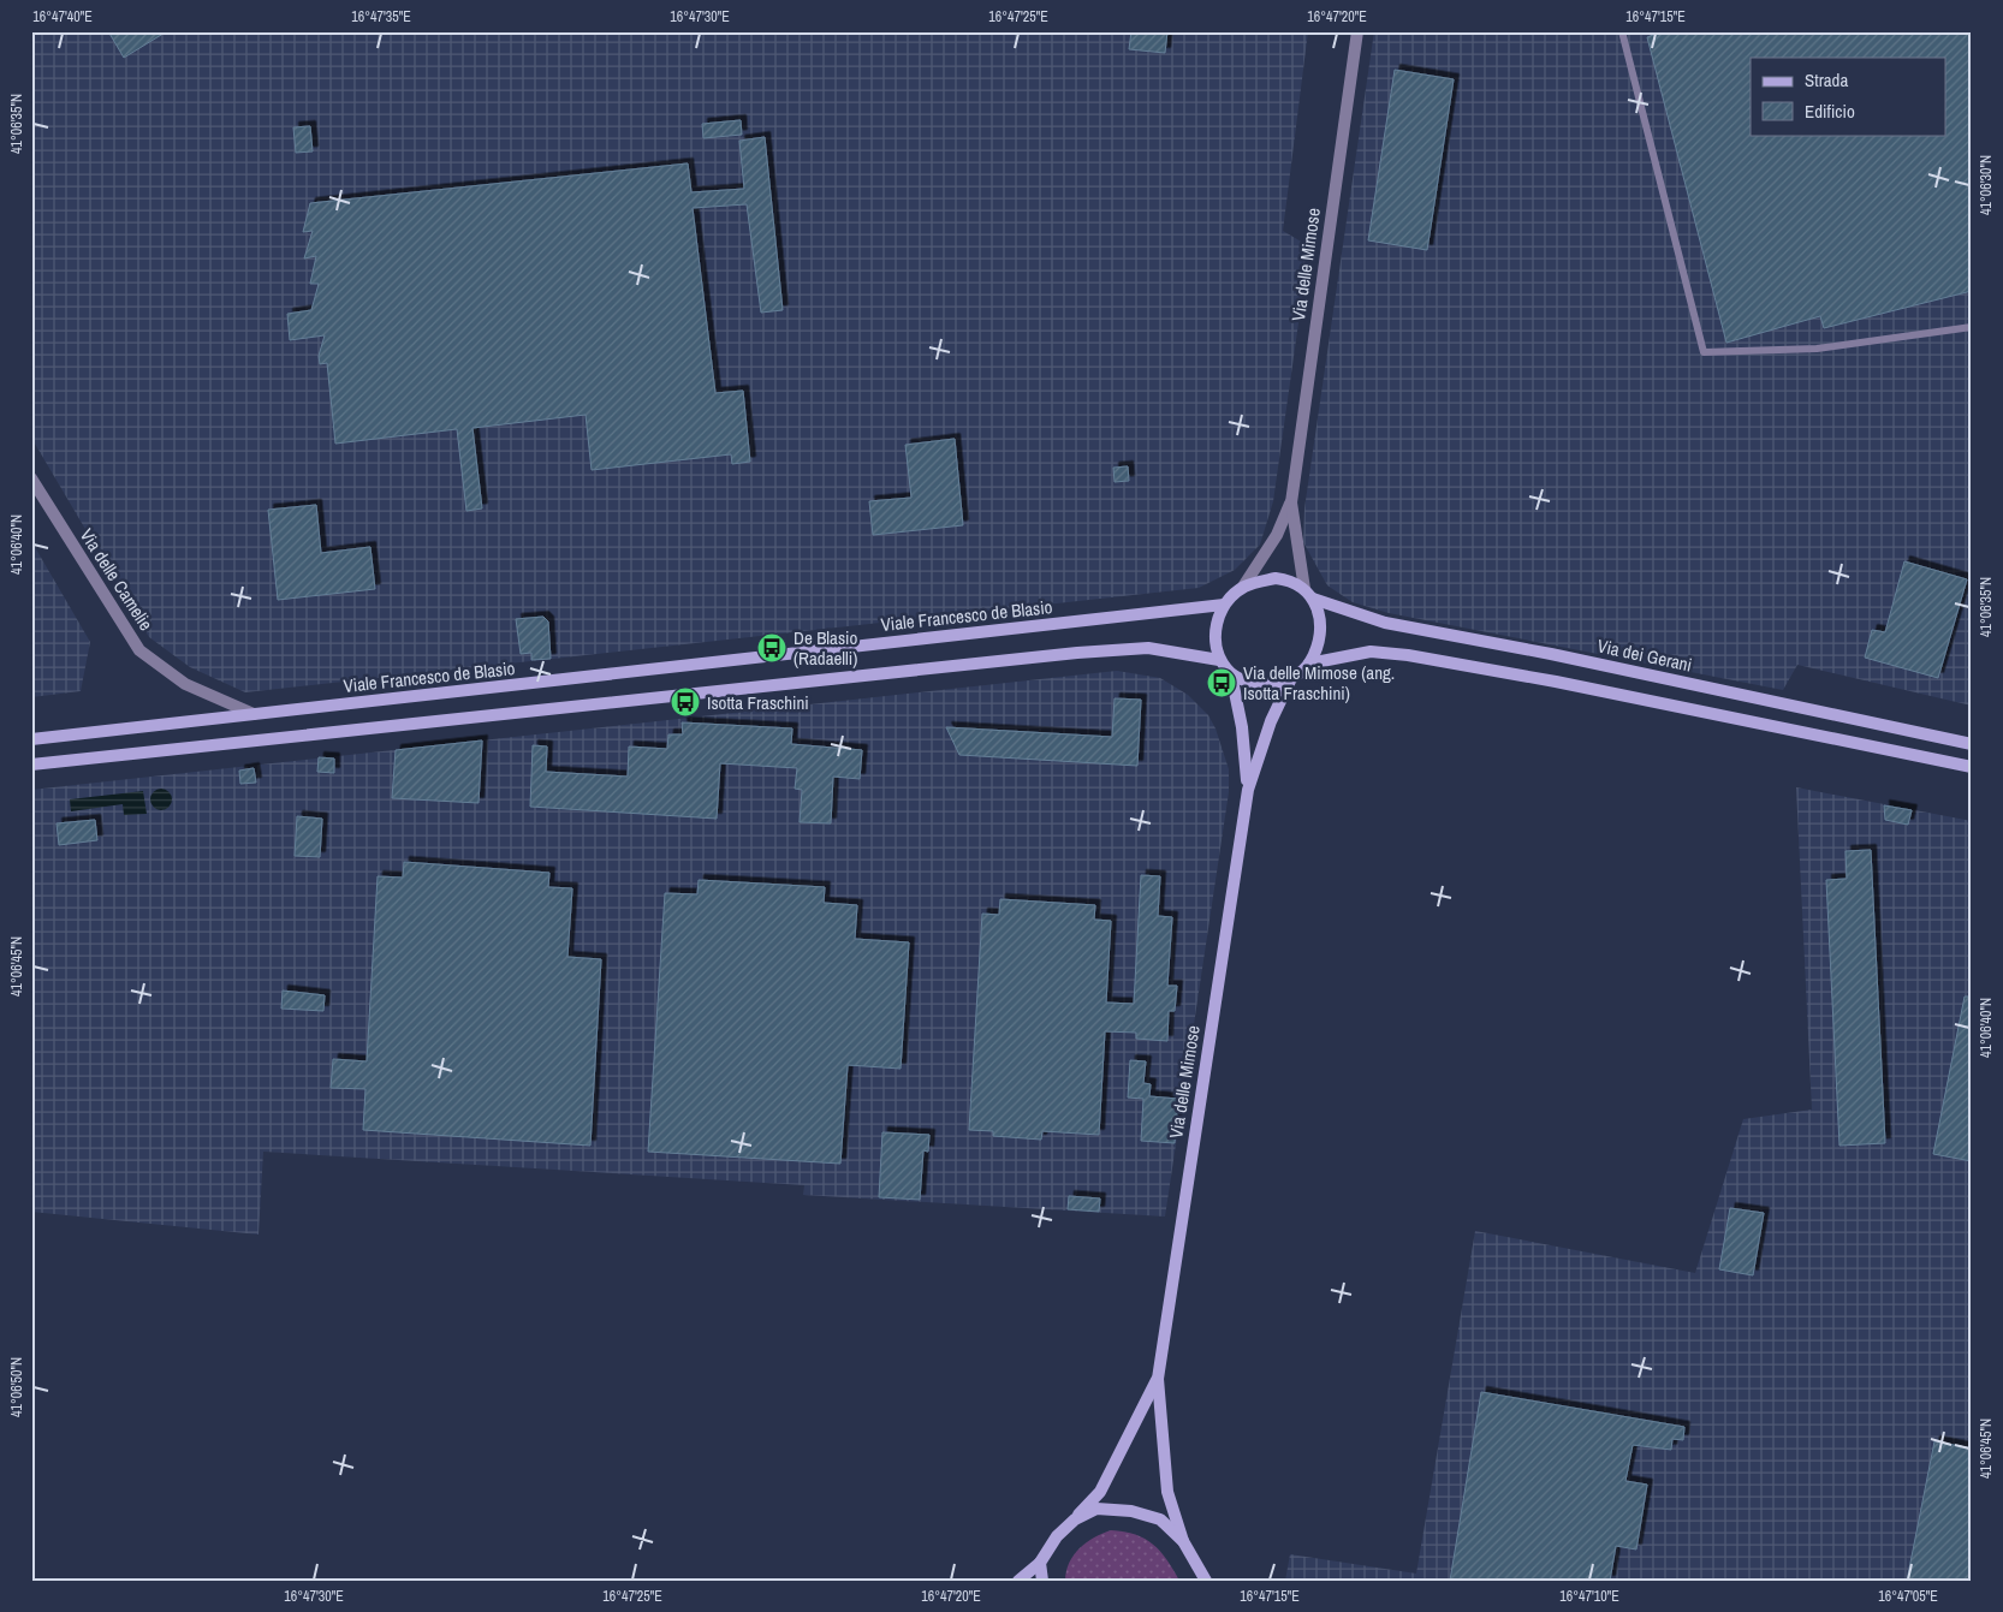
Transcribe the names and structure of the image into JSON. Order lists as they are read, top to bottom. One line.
{"streets":{"street":["Via delle Mimose","Via delle Camelie","Viale Francesco de Blasio","Via dei Gerani"]},"crossings":[["Via delle Mimose","Viale Francesco de Blasio"],["Via delle Mimose","Via dei Gerani"],["Via delle Camelie","Viale Francesco de Blasio"],["Viale Francesco de Blasio","Via dei Gerani"]],"places":{"bus stop":["De Blasio (Radaelli)","Via delle Mimose (ang. Isotta Fraschini)","Isotta Fraschini"]},"legend":["Strada","Edificio"],"coordinates":["16°47'40\"E","16°47'35\"E","16°47'30\"E","16°47'25\"E","16°47'20\"E","16°47'15\"E","41°06'35\"N","41°06'30\"N","41°06'40\"N","41°06'45\"N","41°06'50\"N","16°47'10\"E","16°47'05\"E"]}
